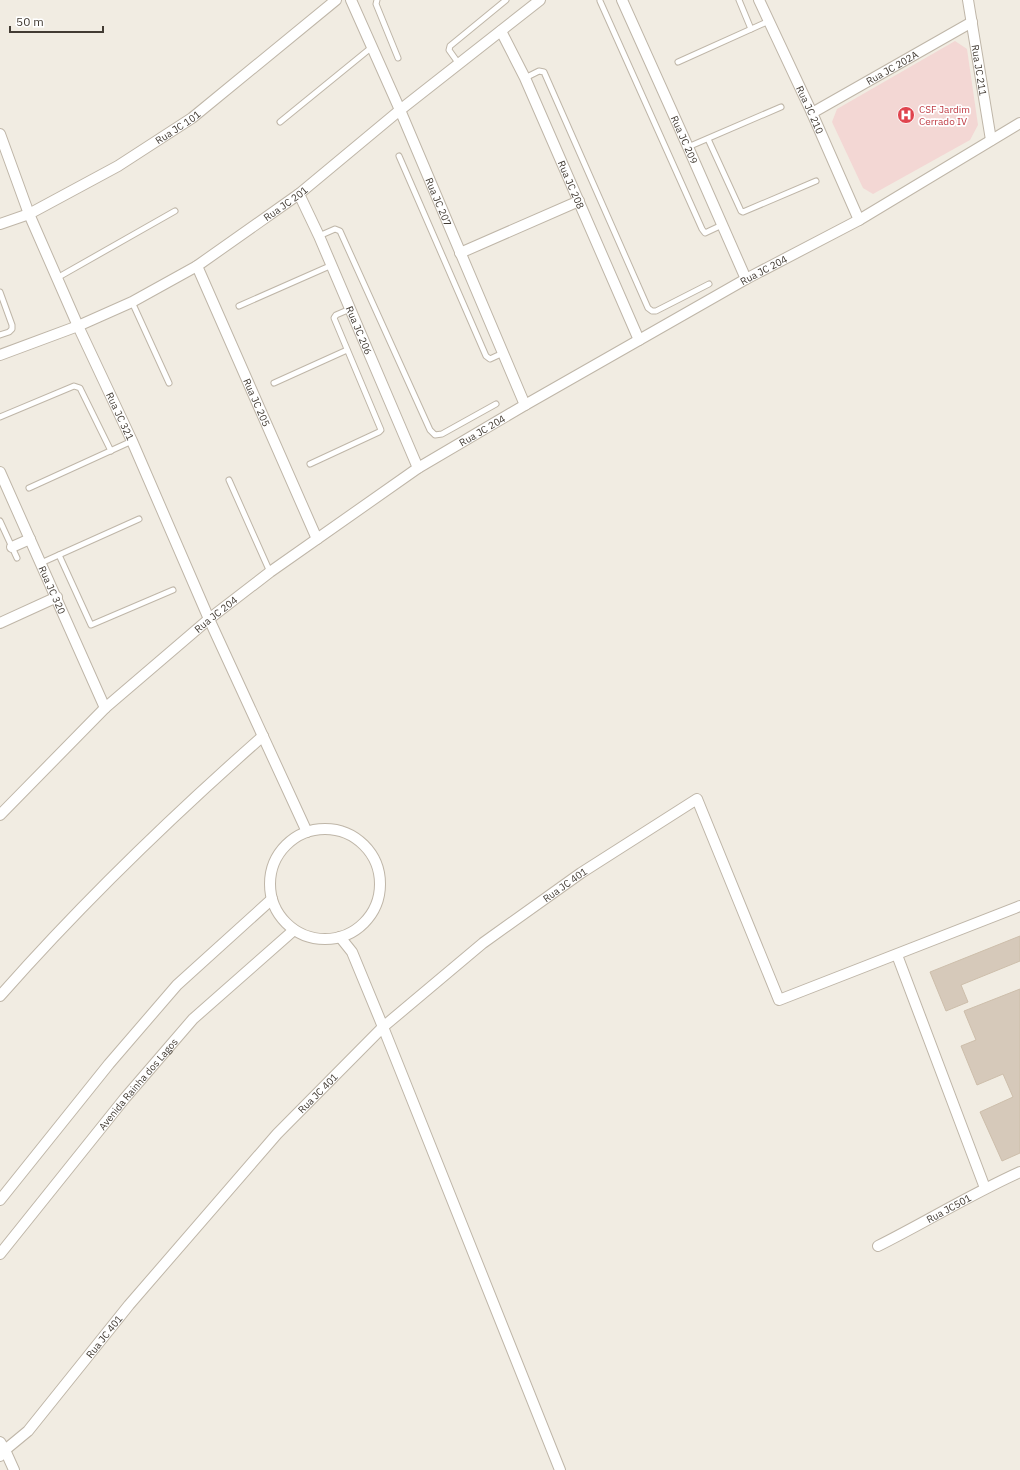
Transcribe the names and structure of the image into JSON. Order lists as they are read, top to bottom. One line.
{"streets":{"street":["Rua JC 202A","Rua JC 211","Rua JC 210","Rua JC 101","Rua JC 209","Rua JC 208","Rua JC 207","Rua JC 201","Rua JC 204","Rua JC 206","Rua JC 205","Rua JC 321","Rua JC 320","Rua JC 401","Avenida Rainha dos Lagos","Rua JC501"]},"crossings":[["Rua JC 202A","Rua JC 211"],["Rua JC 202A","Rua JC 210"],["Rua JC 211","Rua JC 204"],["Rua JC 210","Rua JC 204"],["Rua JC 101","Rua JC 321"],["Rua JC 209","Rua JC 204"],["Rua JC 208","Rua JC 201"],["Rua JC 208","Rua JC 204"],["Rua JC 207","Rua JC 201"],["Rua JC 207","Rua JC 204"],["Rua JC 201","Rua JC 206"],["Rua JC 201","Rua JC 205"],["Rua JC 201","Rua JC 321"],["Rua JC 204","Rua JC 206"],["Rua JC 204","Rua JC 205"],["Rua JC 204","Rua JC 321"],["Rua JC 204","Rua JC 320"],["Rua JC 321","Avenida Rainha dos Lagos"]],"places":{"hospital":["CSF Jardim Cerrado IV"]},"scale_bar":"50 m"}
